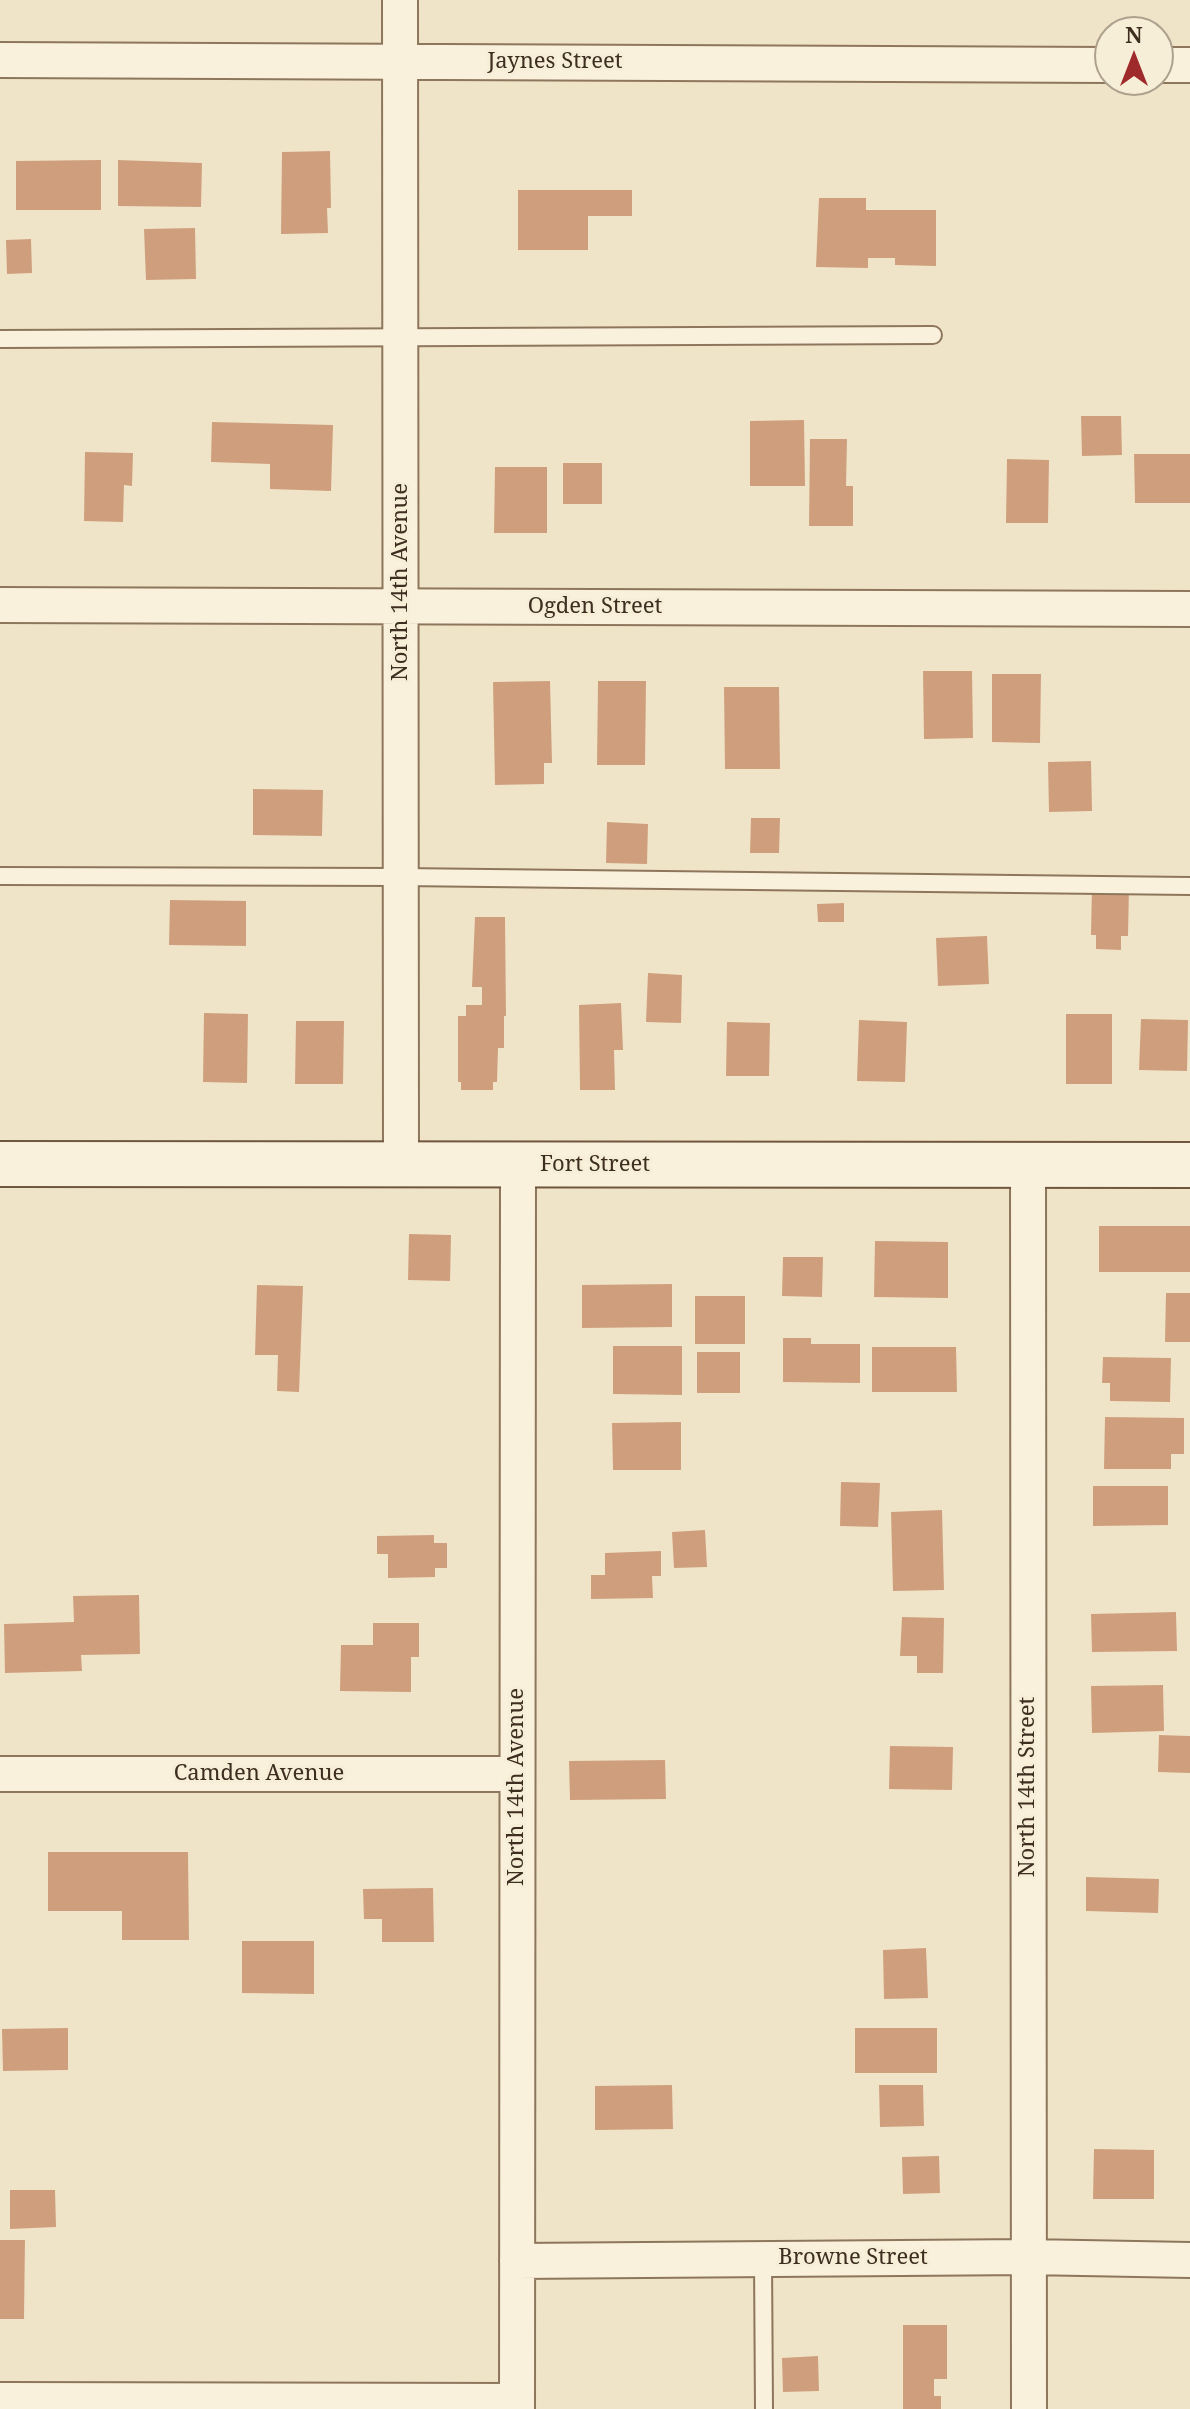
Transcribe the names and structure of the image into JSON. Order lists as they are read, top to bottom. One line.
{"streets":{"street":["Jaynes Street","North 14th Avenue","Ogden Street","Fort Street","Camden Avenue","North 14th Street","Browne Street"]},"crossings":[["Jaynes Street","North 14th Avenue"],["North 14th Avenue","Ogden Street"],["North 14th Avenue","Fort Street"],["North 14th Avenue","Camden Avenue"],["North 14th Avenue","Browne Street"],["Fort Street","North 14th Street"],["North 14th Street","Browne Street"]],"north":"top"}
